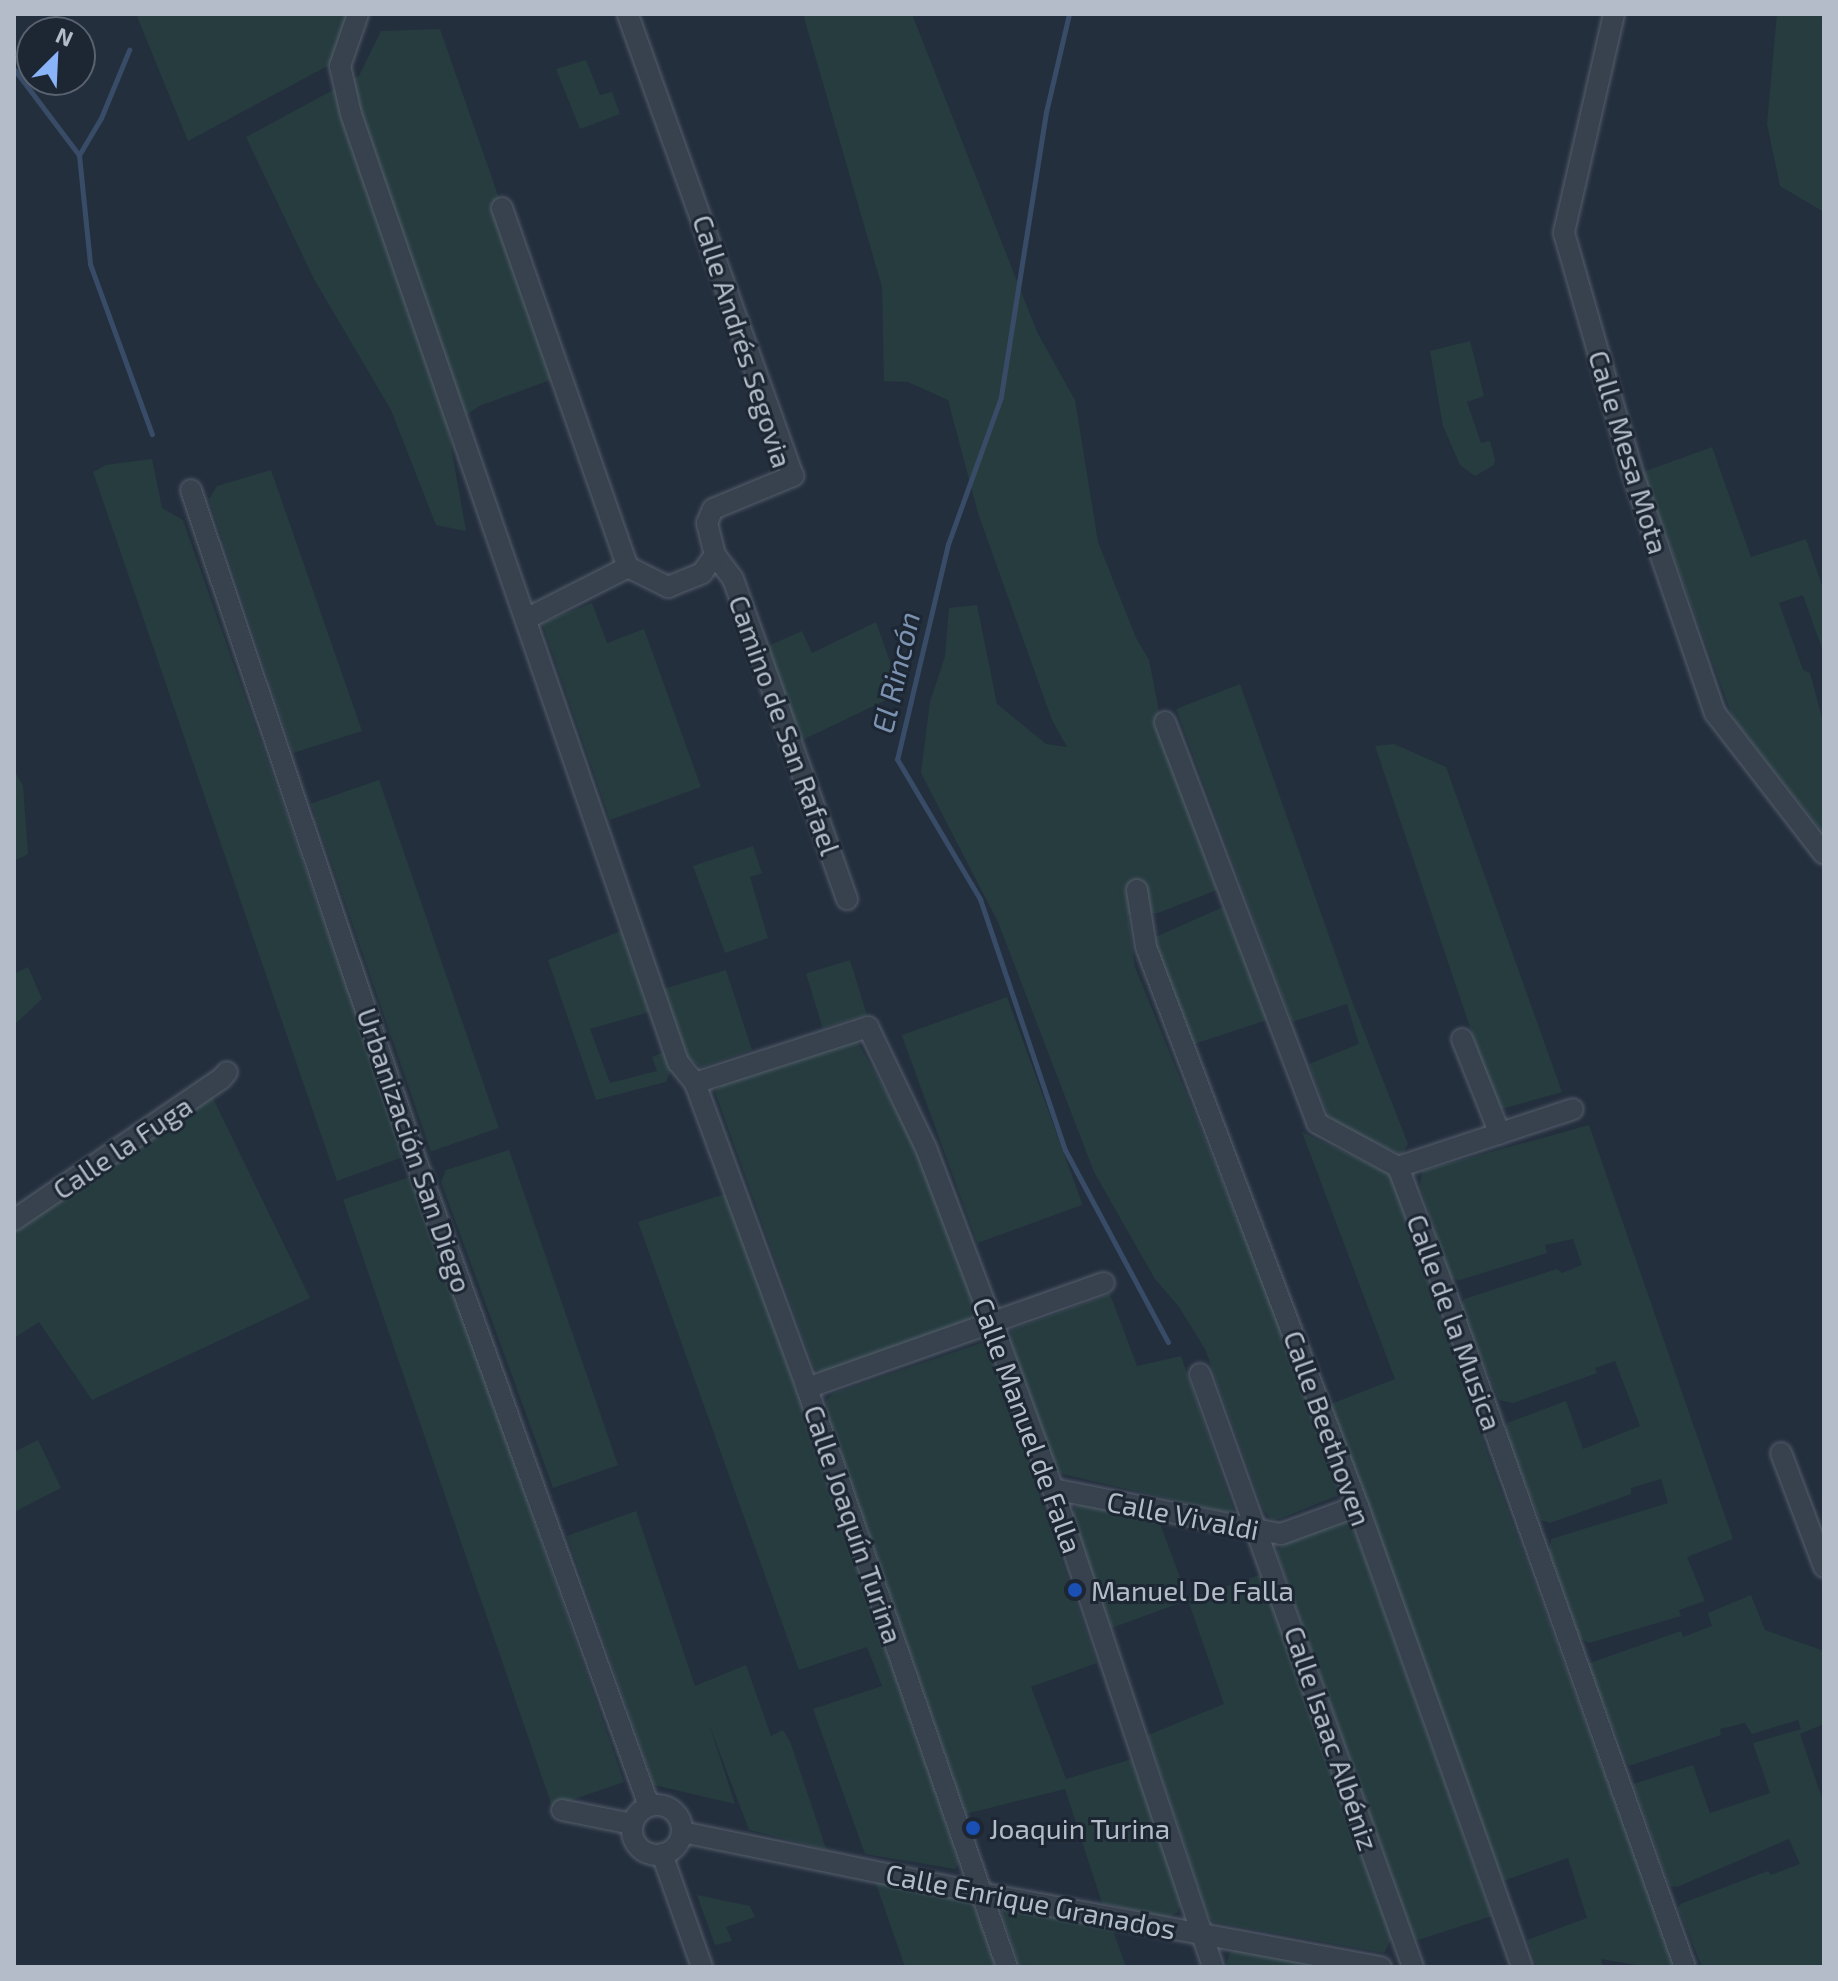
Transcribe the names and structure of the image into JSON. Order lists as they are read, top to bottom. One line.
{"streets":{"street":["Calle Andrés Segovia","Calle Mesa Mota","Camino de San Rafael","Calle la Fuga","Urbanización San Diego","Calle de la Musica","Calle Manuel de Falla","Calle Beethoven","Calle Vivaldi","Calle Joaquín Turina","Calle Isaac Albéniz","Calle Enrique Granados"]},"crossings":[["Calle Andrés Segovia","Camino de San Rafael"],["Urbanización San Diego","Calle Enrique Granados"],["Calle Manuel de Falla","Calle Vivaldi"],["Calle Manuel de Falla","Calle Joaquín Turina"],["Calle Manuel de Falla","Calle Enrique Granados"],["Calle Beethoven","Calle Vivaldi"],["Calle Vivaldi","Calle Isaac Albéniz"],["Calle Joaquín Turina","Calle Enrique Granados"]],"water":["El Rincón"],"places":["Manuel De Falla","Joaquin Turina"],"north":"top right"}
